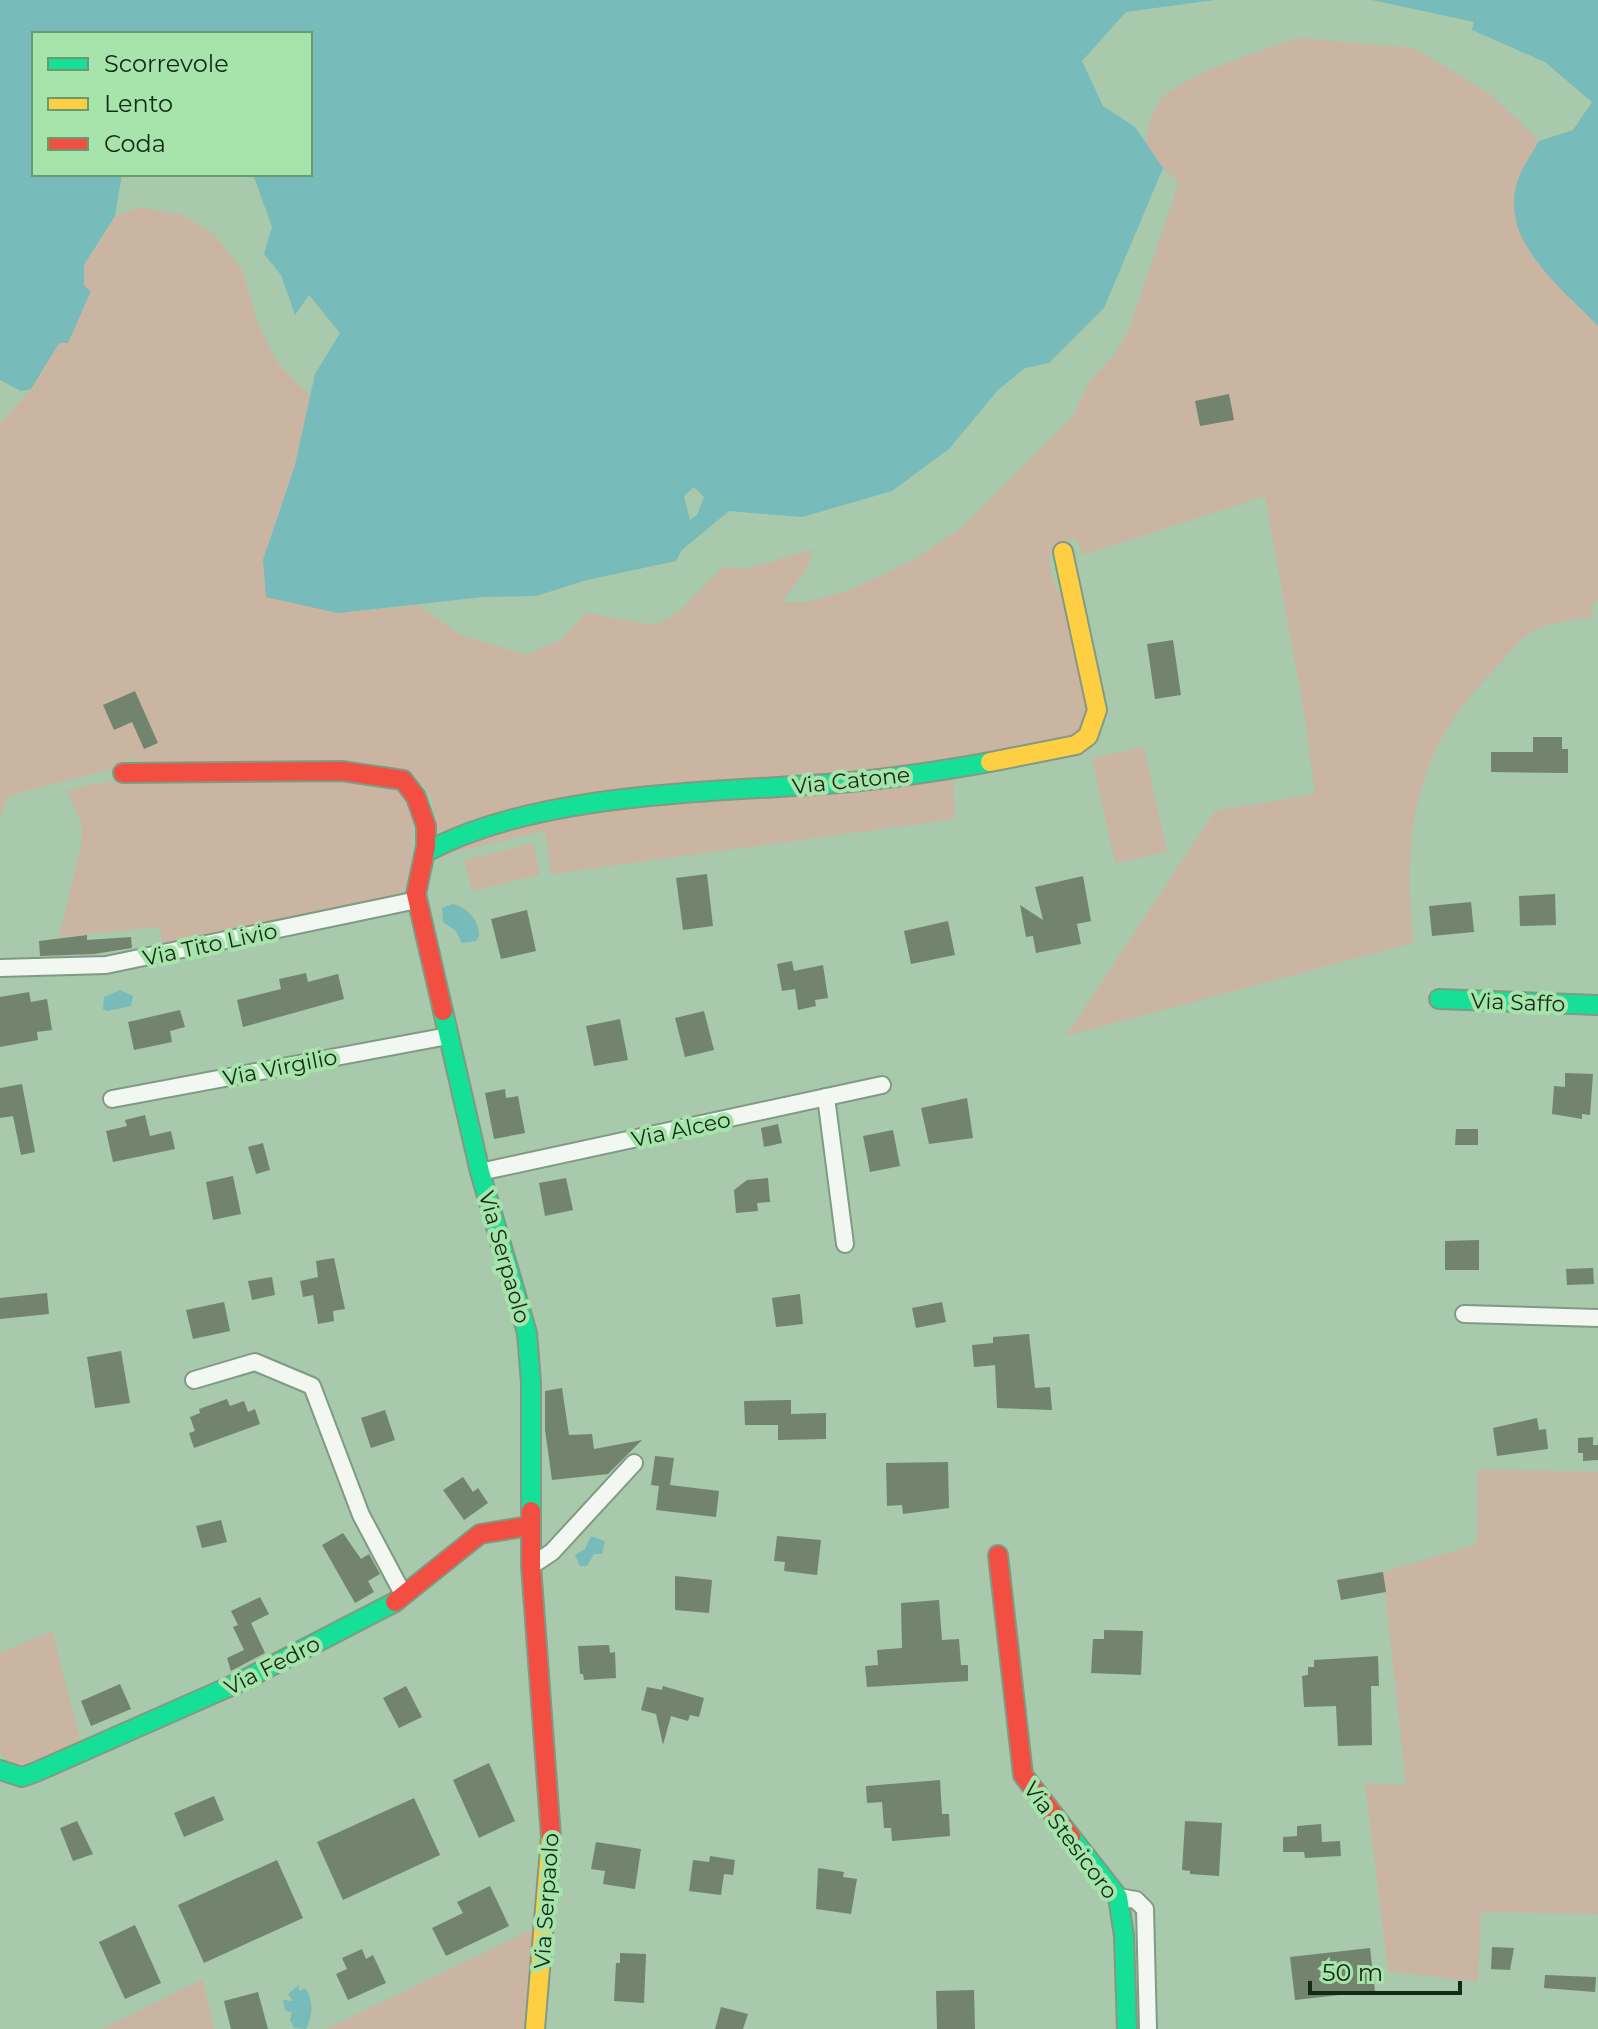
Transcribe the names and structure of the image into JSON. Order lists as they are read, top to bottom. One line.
{"streets":{"street":["Via Catone","Via Tito Livio","Via Saffo","Via Virgilio","Via Alceo","Via Serpaolo","Via Fedro","Via Stesicoro"]},"crossings":[["Via Catone","Via Serpaolo"],["Via Tito Livio","Via Serpaolo"],["Via Virgilio","Via Serpaolo"],["Via Alceo","Via Serpaolo"],["Via Serpaolo","Via Fedro"]],"legend":["Scorrevole","Lento","Coda"],"scale_bar":"50 m"}
